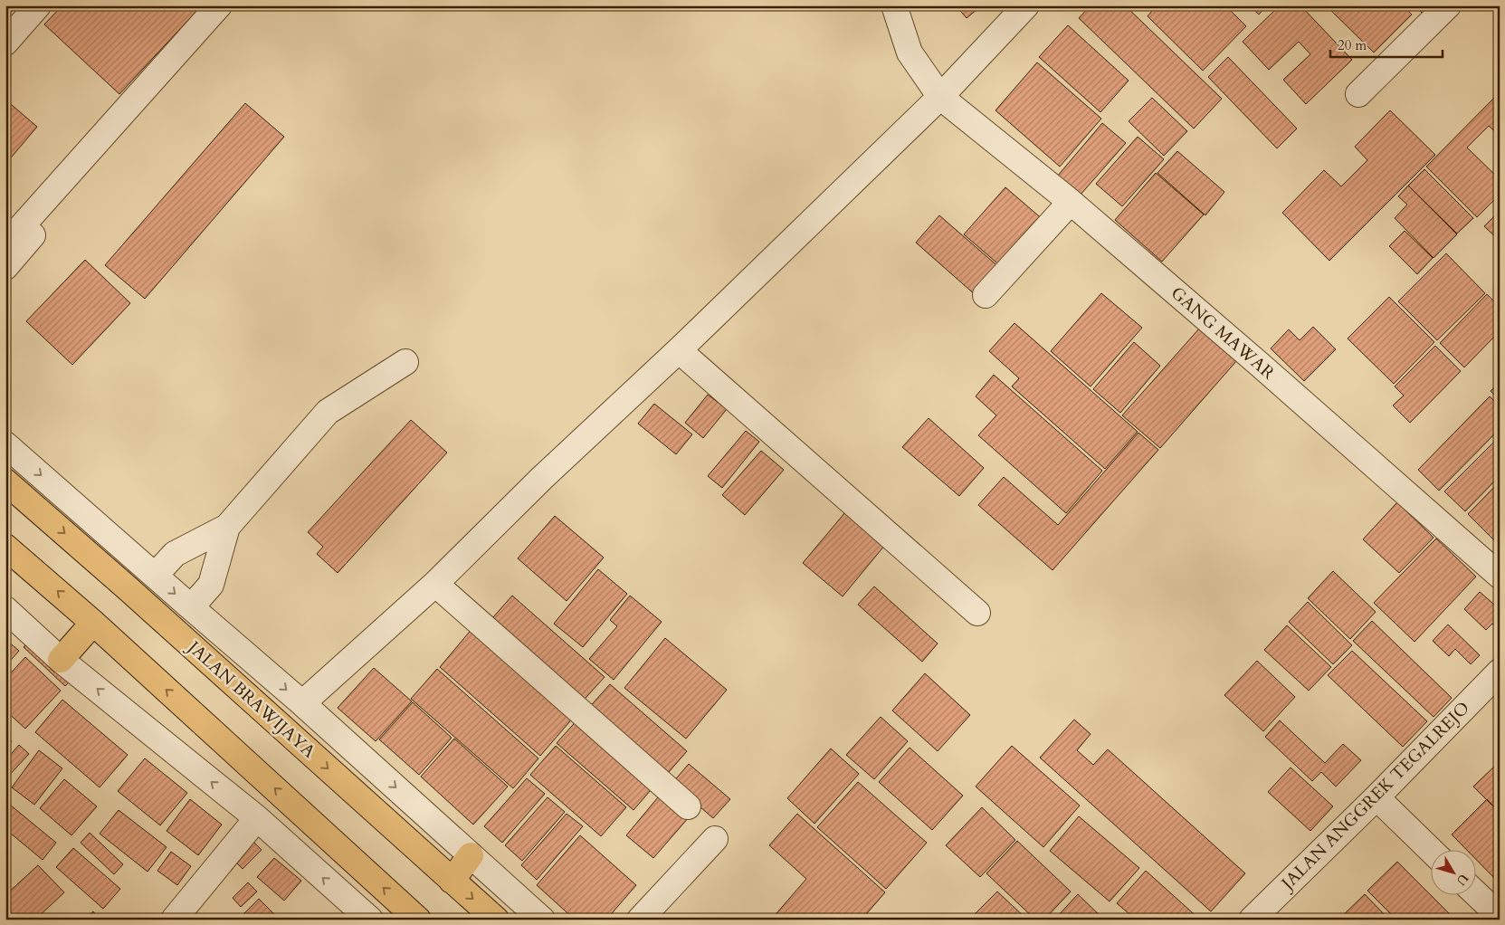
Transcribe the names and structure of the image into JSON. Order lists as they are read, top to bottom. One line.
{"streets":{"highway":["JALAN BRAWIJAYA"],"street":["GANG MAWAR","JALAN ANGGREK TEGALREJO"]},"scale_bar":"20 m","north":"bottom right"}
